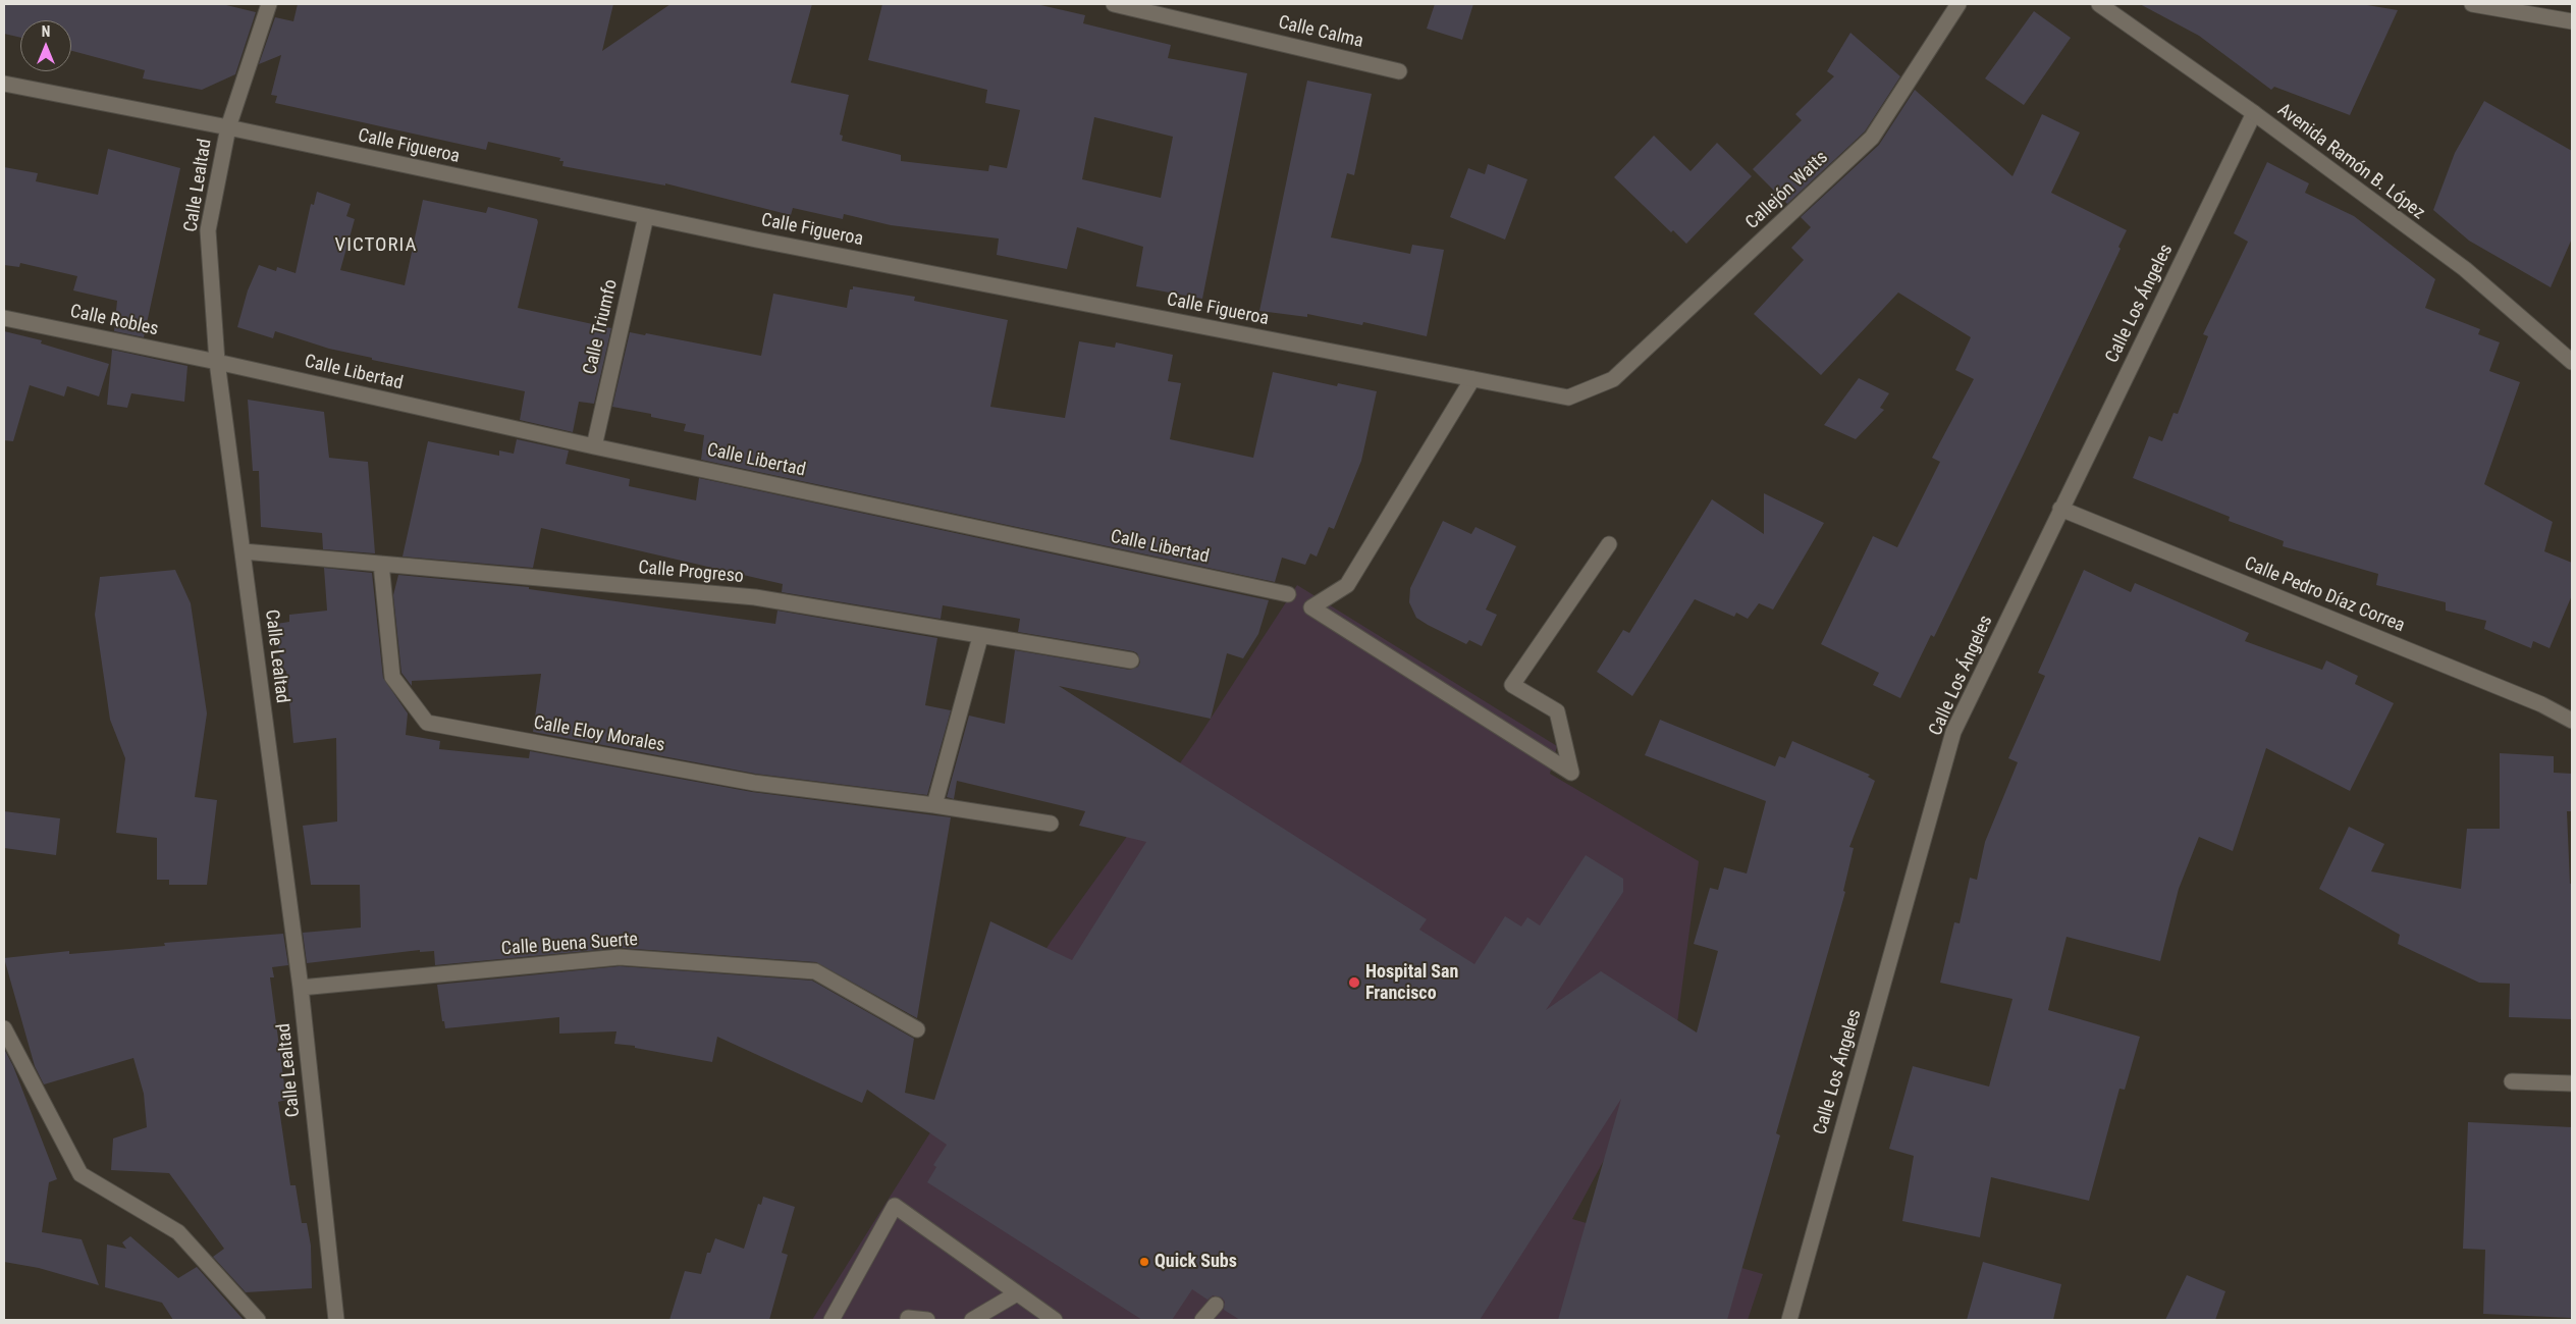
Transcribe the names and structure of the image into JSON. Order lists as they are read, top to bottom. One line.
{"streets":{"street":["Calle Calma","Calle Figueroa","Avenida Ramón B. López","Calle Lealtad","Callejón Watts","Calle Los Ángeles","Calle Robles","Calle Triumfo","Calle Libertad","Calle Progreso","Calle Pedro Díaz Correa","Calle Eloy Morales","Calle Buena Suerte"]},"crossings":[["Calle Figueroa","Calle Lealtad"],["Calle Figueroa","Callejón Watts"],["Calle Figueroa","Calle Triumfo"],["Avenida Ramón B. López","Calle Los Ángeles"],["Calle Lealtad","Calle Robles"],["Calle Lealtad","Calle Libertad"],["Calle Lealtad","Calle Progreso"],["Calle Lealtad","Calle Buena Suerte"],["Calle Los Ángeles","Calle Pedro Díaz Correa"],["Calle Robles","Calle Libertad"],["Calle Triumfo","Calle Libertad"],["Calle Progreso","Calle Eloy Morales"]],"districts":["VICTORIA"],"places":["Hospital San Francisco","Quick Subs"],"north":"top"}
